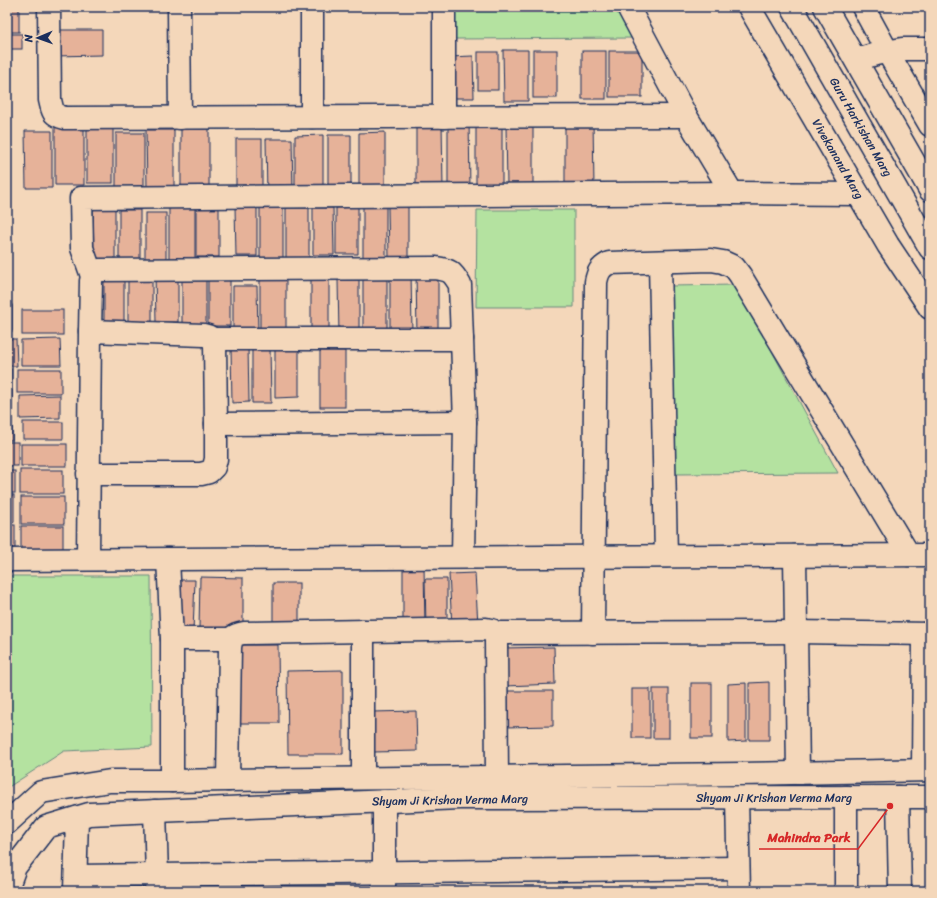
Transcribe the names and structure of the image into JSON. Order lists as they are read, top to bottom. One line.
{"streets":{"street":["Guru Harkishan Marg","Vivekanand Marg","Shyam Ji Krishan Verma Marg"]},"places":["Mahindra Park"],"north":"left"}
